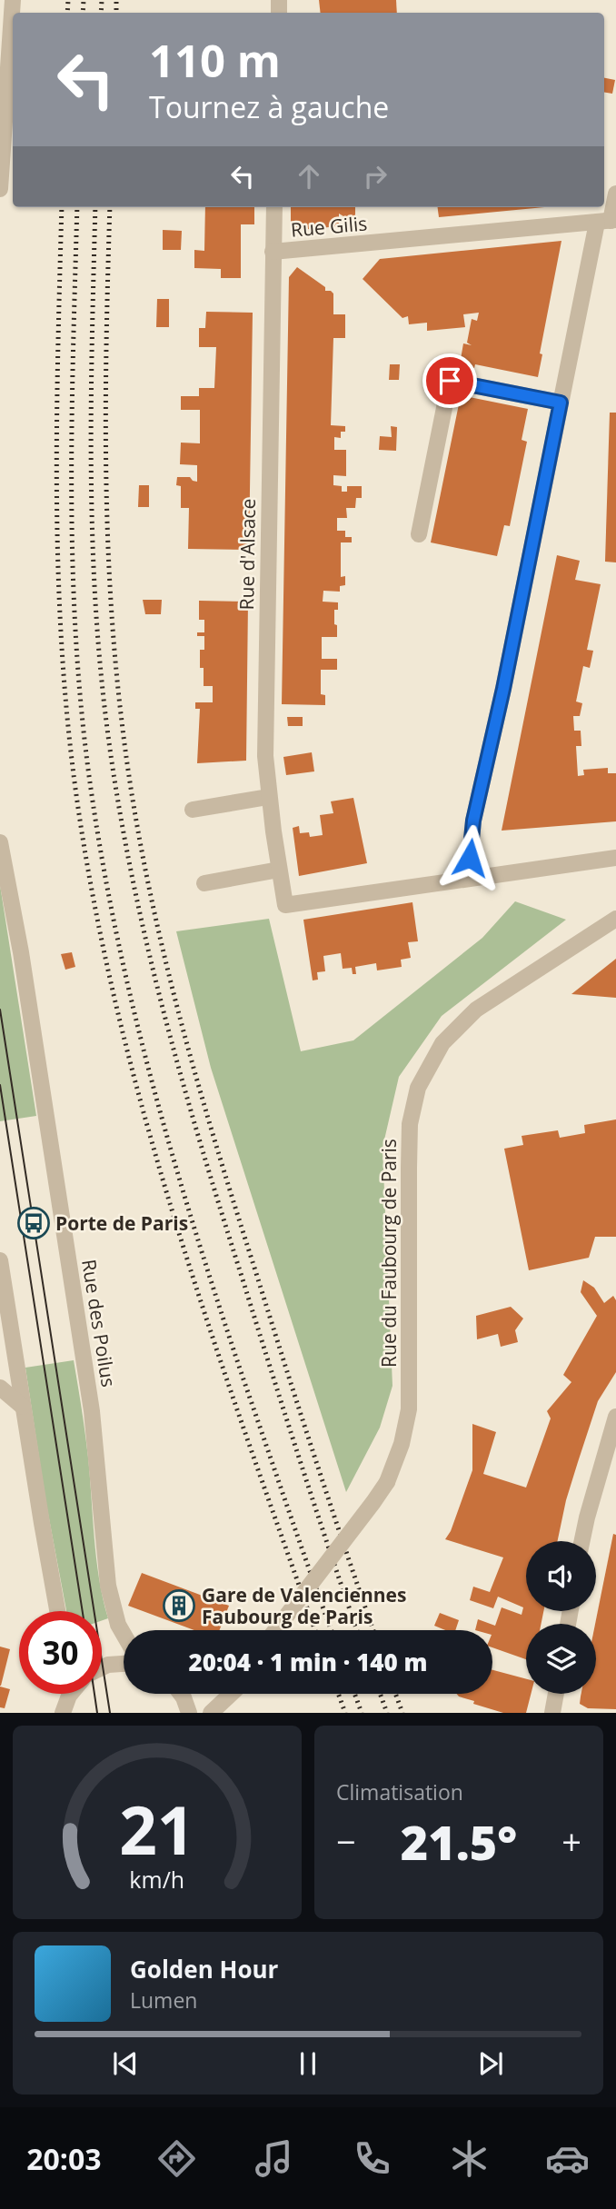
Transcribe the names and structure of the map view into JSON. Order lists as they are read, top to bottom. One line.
{"streets":{"street":["Rue Gilis","Rue d'Alsace","Rue du Faubourg de Paris","Rue des Poilus"]},"crossings":[["Rue Gilis","Rue d'Alsace"]],"places":{"bus stop":["Porte de Paris"],"building":["Gare de Valenciennes Faubourg de Paris"]},"page":{"turn":["110 m","Tournez à gauche"],"limit":"30","trip":"20:04 · 1 min · 140 m","tile":"Climatisation","heat":["−","21.5°","+"],"song":["Golden Hour","Lumen"],"tabs":"20:03","gauge":["21","km/h"]}}
